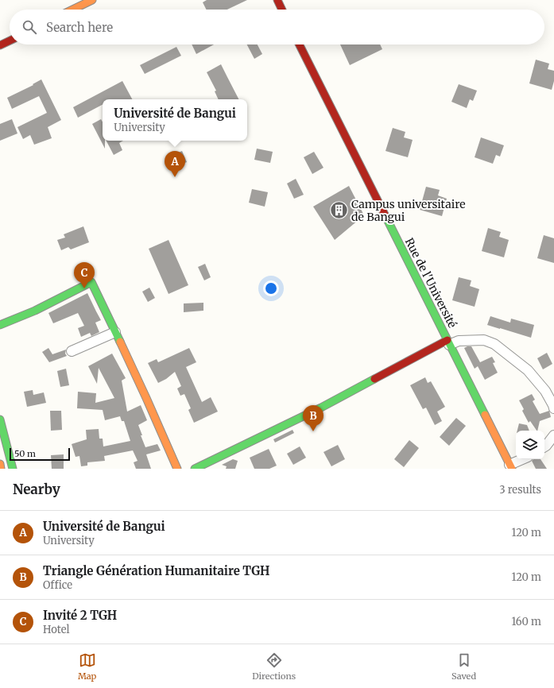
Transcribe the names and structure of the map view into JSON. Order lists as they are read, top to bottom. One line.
{"streets":{"street":["Rue de l'Université"]},"places":{"building":["Campus universitaire de Bangui"]},"scale_bar":"50 m","page":{"search":"Search here","popup":["Université de Bangui","University"],"pins":["A","C","B"],"scale":"50 m","heading":["Nearby","3 results"],"list":[{"mark":"A","name":"Université de Bangui","note":"University","value":"120 m"},{"mark":"B","name":"Triangle Génération Humanitaire TGH","note":"Office","value":"120 m"},{"mark":"C","name":"Invité 2 TGH","note":"Hotel","value":"160 m"}],"nav":["Map","Directions","Saved"]}}
